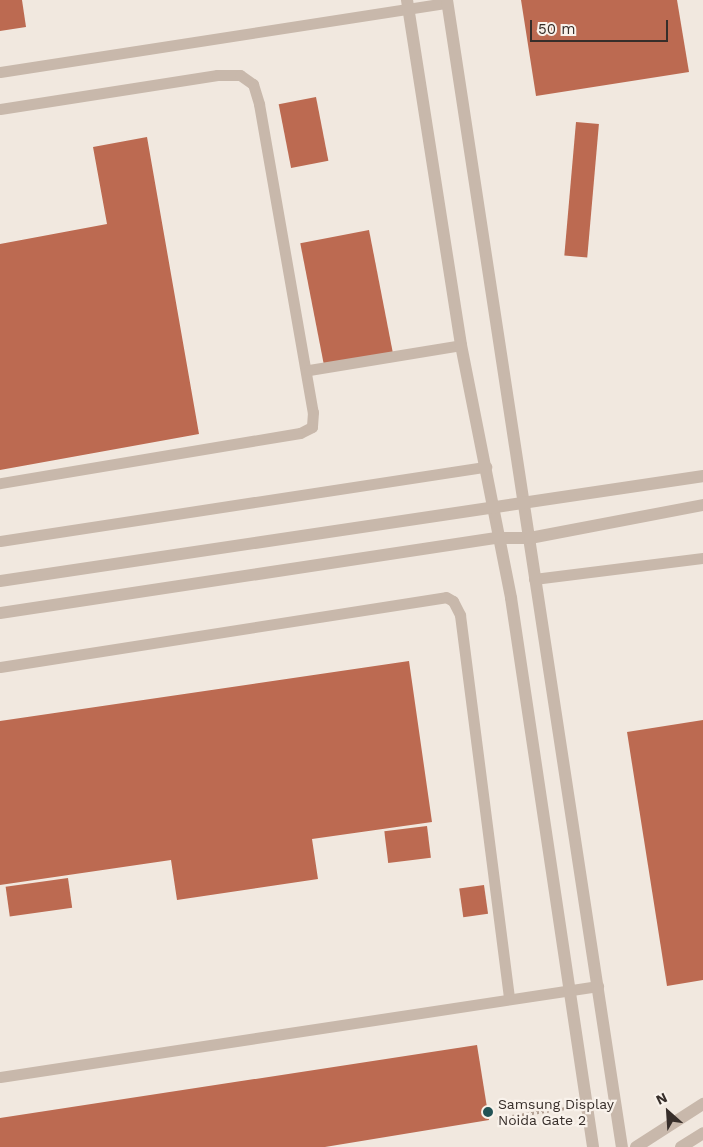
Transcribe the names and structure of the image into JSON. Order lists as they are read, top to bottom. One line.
{"places":["Samsung Display Noida Gate 2"],"scale_bar":"50 m","north":"top left"}
